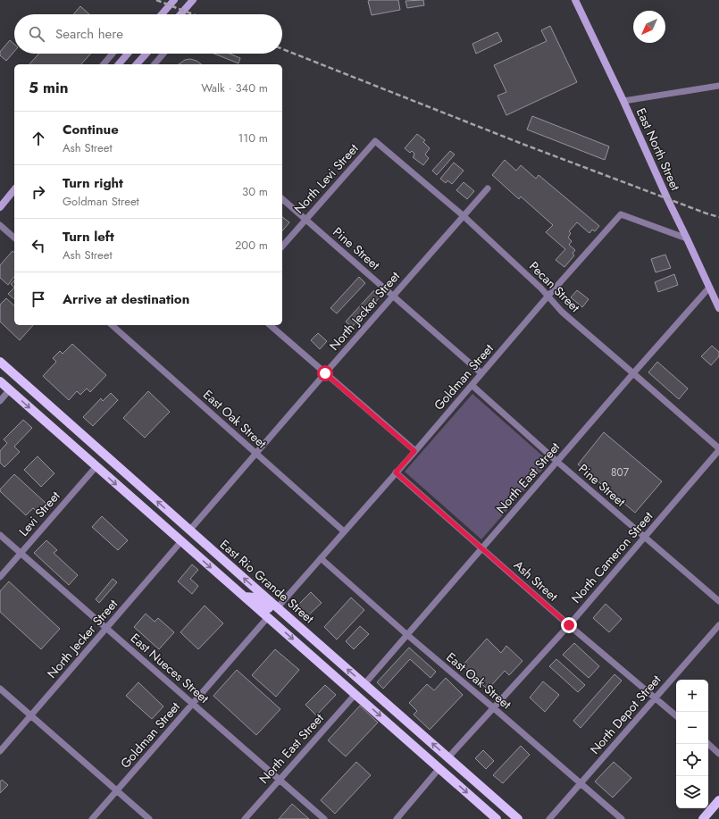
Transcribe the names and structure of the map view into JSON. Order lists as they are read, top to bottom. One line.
{"streets":{"main road":["East Rio Grande Street"],"street":["East North Street","North Levi Street","Pine Street","Pecan Street","North Jecker Street","Goldman Street","East Oak Street","North East Street","Levi Street","North Cameron Street","Ash Street","East Nueces Street","North Depot Street"]},"crossings":[["East North Street","Goldman Street"],["East North Street","North East Street"],["North Levi Street","Pine Street"],["North Levi Street","Pecan Street"],["Pine Street","North Jecker Street"],["Pine Street","Goldman Street"],["Pine Street","North East Street"],["Pine Street","North Cameron Street"],["Pecan Street","North Jecker Street"],["Pecan Street","Goldman Street"],["Pecan Street","North East Street"],["Pecan Street","North Cameron Street"],["North Jecker Street","East Oak Street"],["North Jecker Street","East Rio Grande Street"],["North Jecker Street","East Nueces Street"],["Goldman Street","East Oak Street"],["Goldman Street","Ash Street"],["Goldman Street","East Rio Grande Street"],["Goldman Street","East Nueces Street"],["East Oak Street","North East Street"],["East Oak Street","North Cameron Street"],["East Oak Street","North Depot Street"],["North East Street","Ash Street"],["North East Street","East Rio Grande Street"],["North East Street","East Nueces Street"],["Levi Street","East Rio Grande Street"],["Levi Street","East Nueces Street"],["North Cameron Street","Ash Street"],["North Cameron Street","East Rio Grande Street"],["Ash Street","North Depot Street"]],"house_numbers":["807"],"north":"bottom left","page":{"search":"Search here","heading":["5 min","Walk · 340 m"],"list":[["Continue","Ash Street","110 m"],["Turn right","Goldman Street","30 m"],["Turn left","Ash Street","200 m"],"Arrive at destination"],"map_buttons":["+","−"]}}
